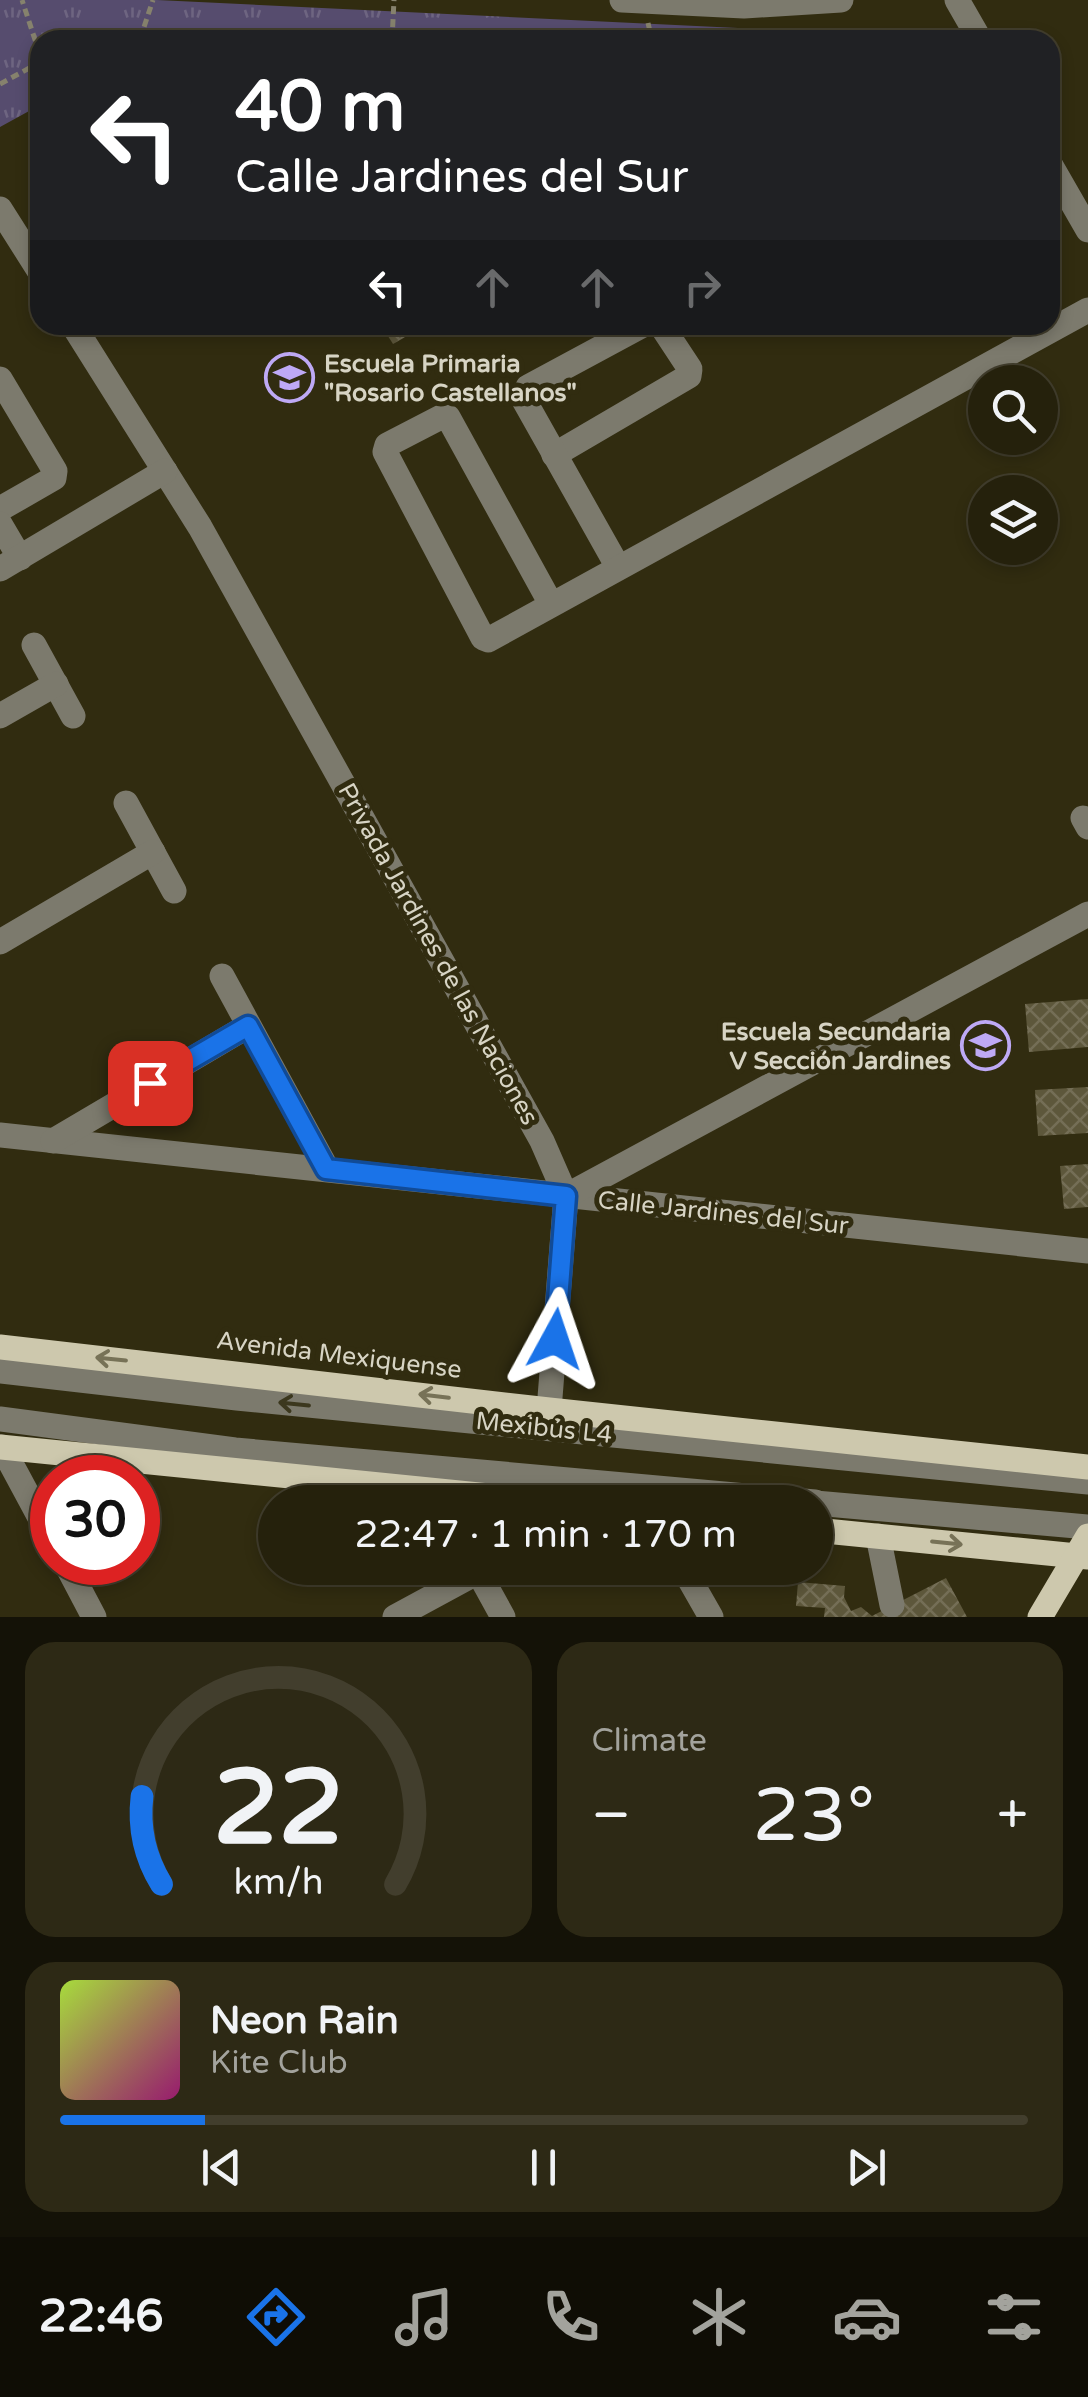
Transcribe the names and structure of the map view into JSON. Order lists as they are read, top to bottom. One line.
{"streets":{"main road":["Avenida Mexiquense"],"street":["Privada Jardines de las Naciones","Calle Jardines del Sur","Mexibús L4"]},"crossings":[["Privada Jardines de las Naciones","Calle Jardines del Sur"],["Privada Jardines de las Naciones","Avenida Mexiquense"]],"places":{"school or university":["Escuela Primaria \"Rosario Castellanos\"","Escuela Secundaria V Sección Jardines"]},"page":{"turn":["40 m","Calle Jardines del Sur"],"limit":"30","trip":"22:47 · 1 min · 170 m","tile":"Climate","heat":["−","23°","+"],"song":["Neon Rain","Kite Club"],"tabs":"22:46","gauge":["22","km/h"]}}
